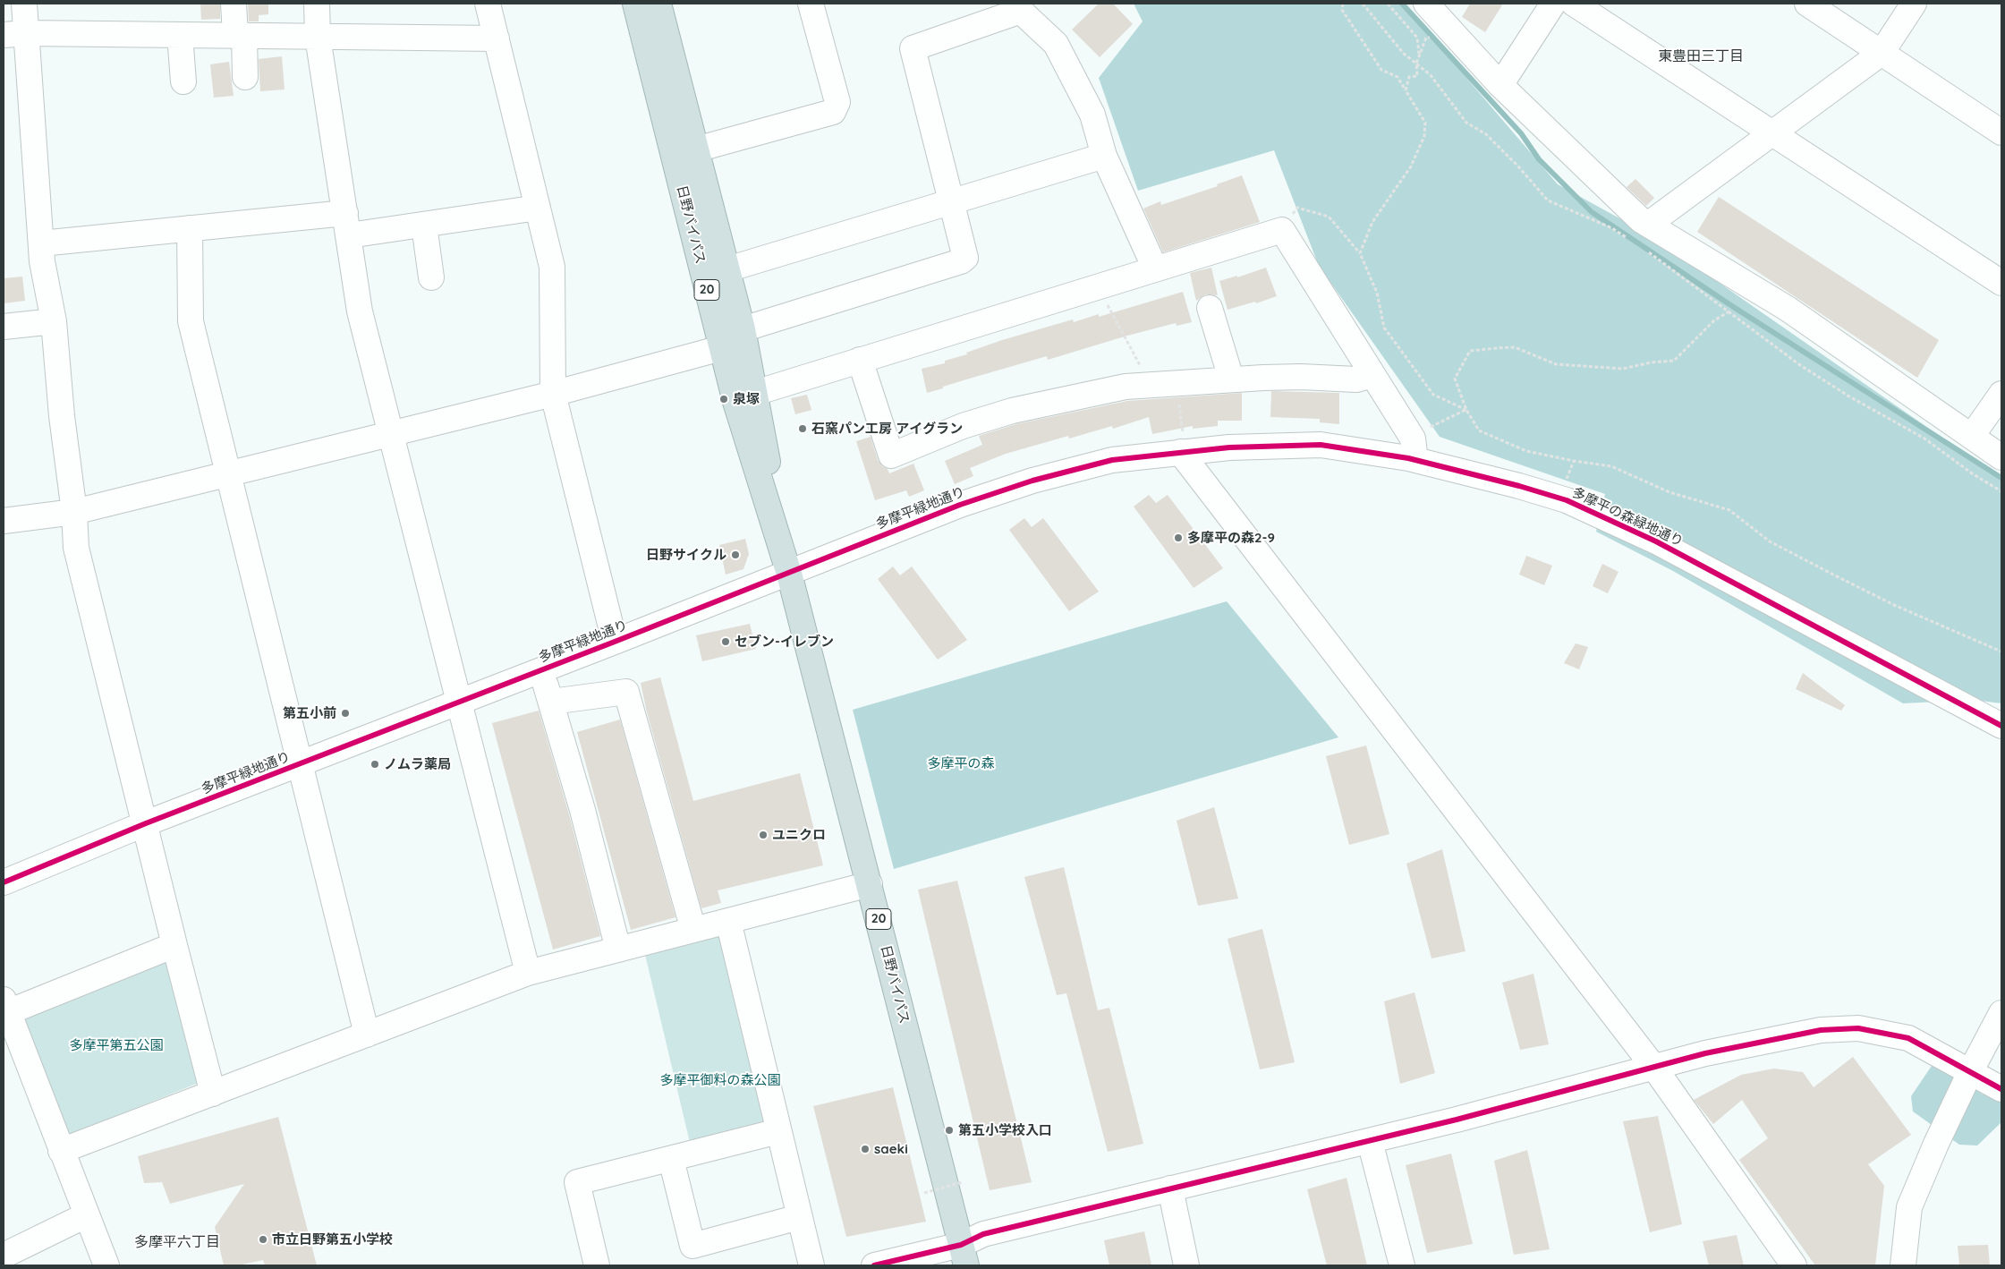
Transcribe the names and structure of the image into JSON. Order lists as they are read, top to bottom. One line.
{"streets":{"highway":["日野バイパス","20"],"street":["多摩平緑地通り","多摩平の森緑地通り"]},"crossings":[["日野バイパス","多摩平緑地通り"],["多摩平緑地通り","多摩平の森緑地通り"]],"districts":["東豊田三丁目","多摩平六丁目"],"parks":["多摩平の森","多摩平第五公園","多摩平御料の森公園"],"places":["泉塚","石窯パン工房 アイグラン","多摩平の森2-9","日野サイクル","セブン-イレブン","第五小前","ノムラ薬局","ユニクロ","第五小学校入口","saeki","市立日野第五小学校"]}
